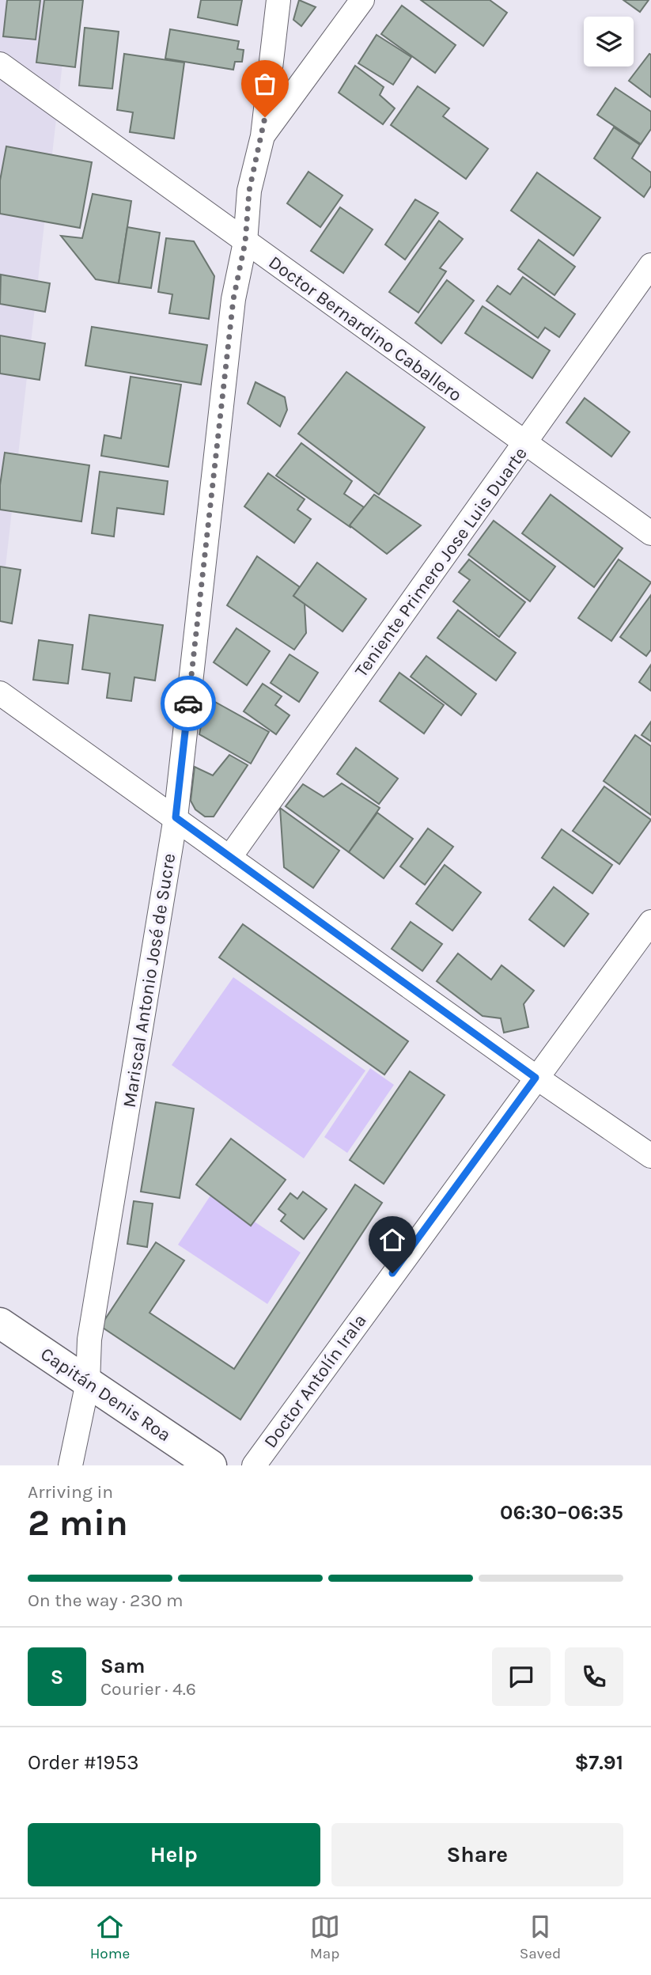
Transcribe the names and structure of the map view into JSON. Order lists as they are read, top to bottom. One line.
{"streets":{"main road":["Capitán Denis Roa"],"street":["Doctor Bernardino Caballero","Teniente Primero Jose Luis Duarte","Mariscal Antonio José de Sucre","Doctor Antolín Irala"]},"crossings":[["Doctor Bernardino Caballero","Teniente Primero Jose Luis Duarte"],["Doctor Bernardino Caballero","Mariscal Antonio José de Sucre"],["Mariscal Antonio José de Sucre","Capitán Denis Roa"]],"page":{"heading":["2 min","Arriving in","06:30–06:35"],"panel":["Sam","Courier · 4.6","Order #1953","$7.91"],"bar":"On the way · 230 m","round":"S","buttons":["Help","Share"],"tabs":["Home","Map","Saved"]}}
